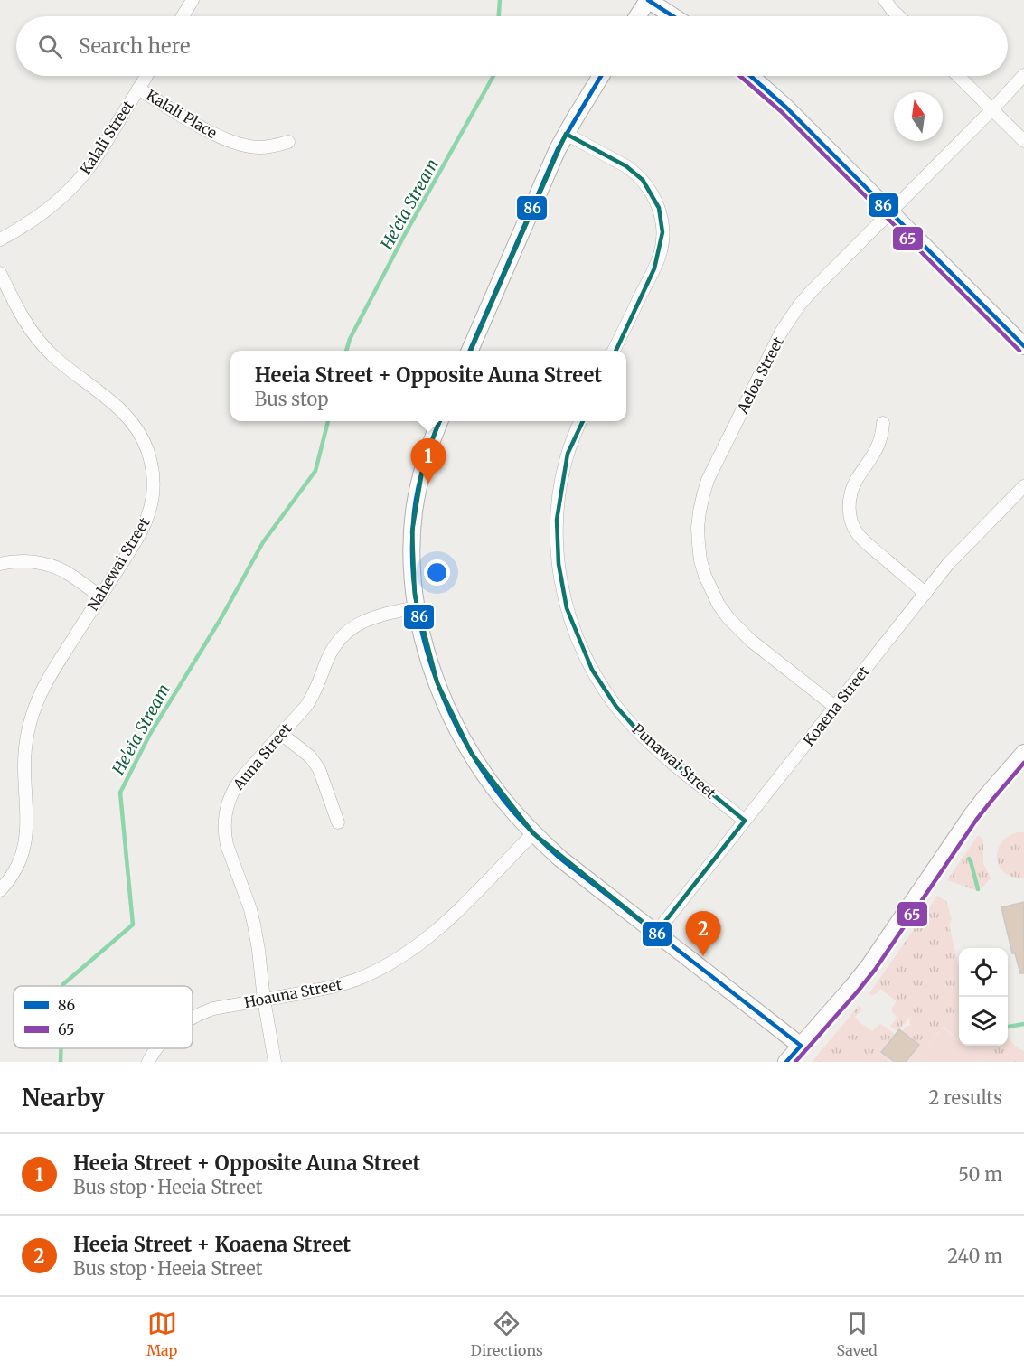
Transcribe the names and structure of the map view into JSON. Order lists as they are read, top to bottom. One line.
{"streets":{"street":["Kalali Place","Kalali Street","Aeloa Street","Nahewai Street","Koaena Street","Auna Street","Punawai Street","Hoauna Street"]},"crossings":[["Kalali Place","Kalali Street"],["Aeloa Street","Koaena Street"],["Koaena Street","Punawai Street"],["Auna Street","Hoauna Street"]],"water":["He'eia Stream"],"lines":["transit line 86","transit line 65"],"legend":["86","65"],"north":"top","page":{"search":"Search here","popup":["Heeia Street + Opposite Auna Street","Bus stop"],"pins":["1","2"],"heading":["Nearby","2 results"],"list":[{"mark":"1","name":"Heeia Street + Opposite Auna Street","note":"Bus stop · Heeia Street","value":"50 m"},{"mark":"2","name":"Heeia Street + Koaena Street","note":"Bus stop · Heeia Street","value":"240 m"}],"nav":["Map","Directions","Saved"]}}
